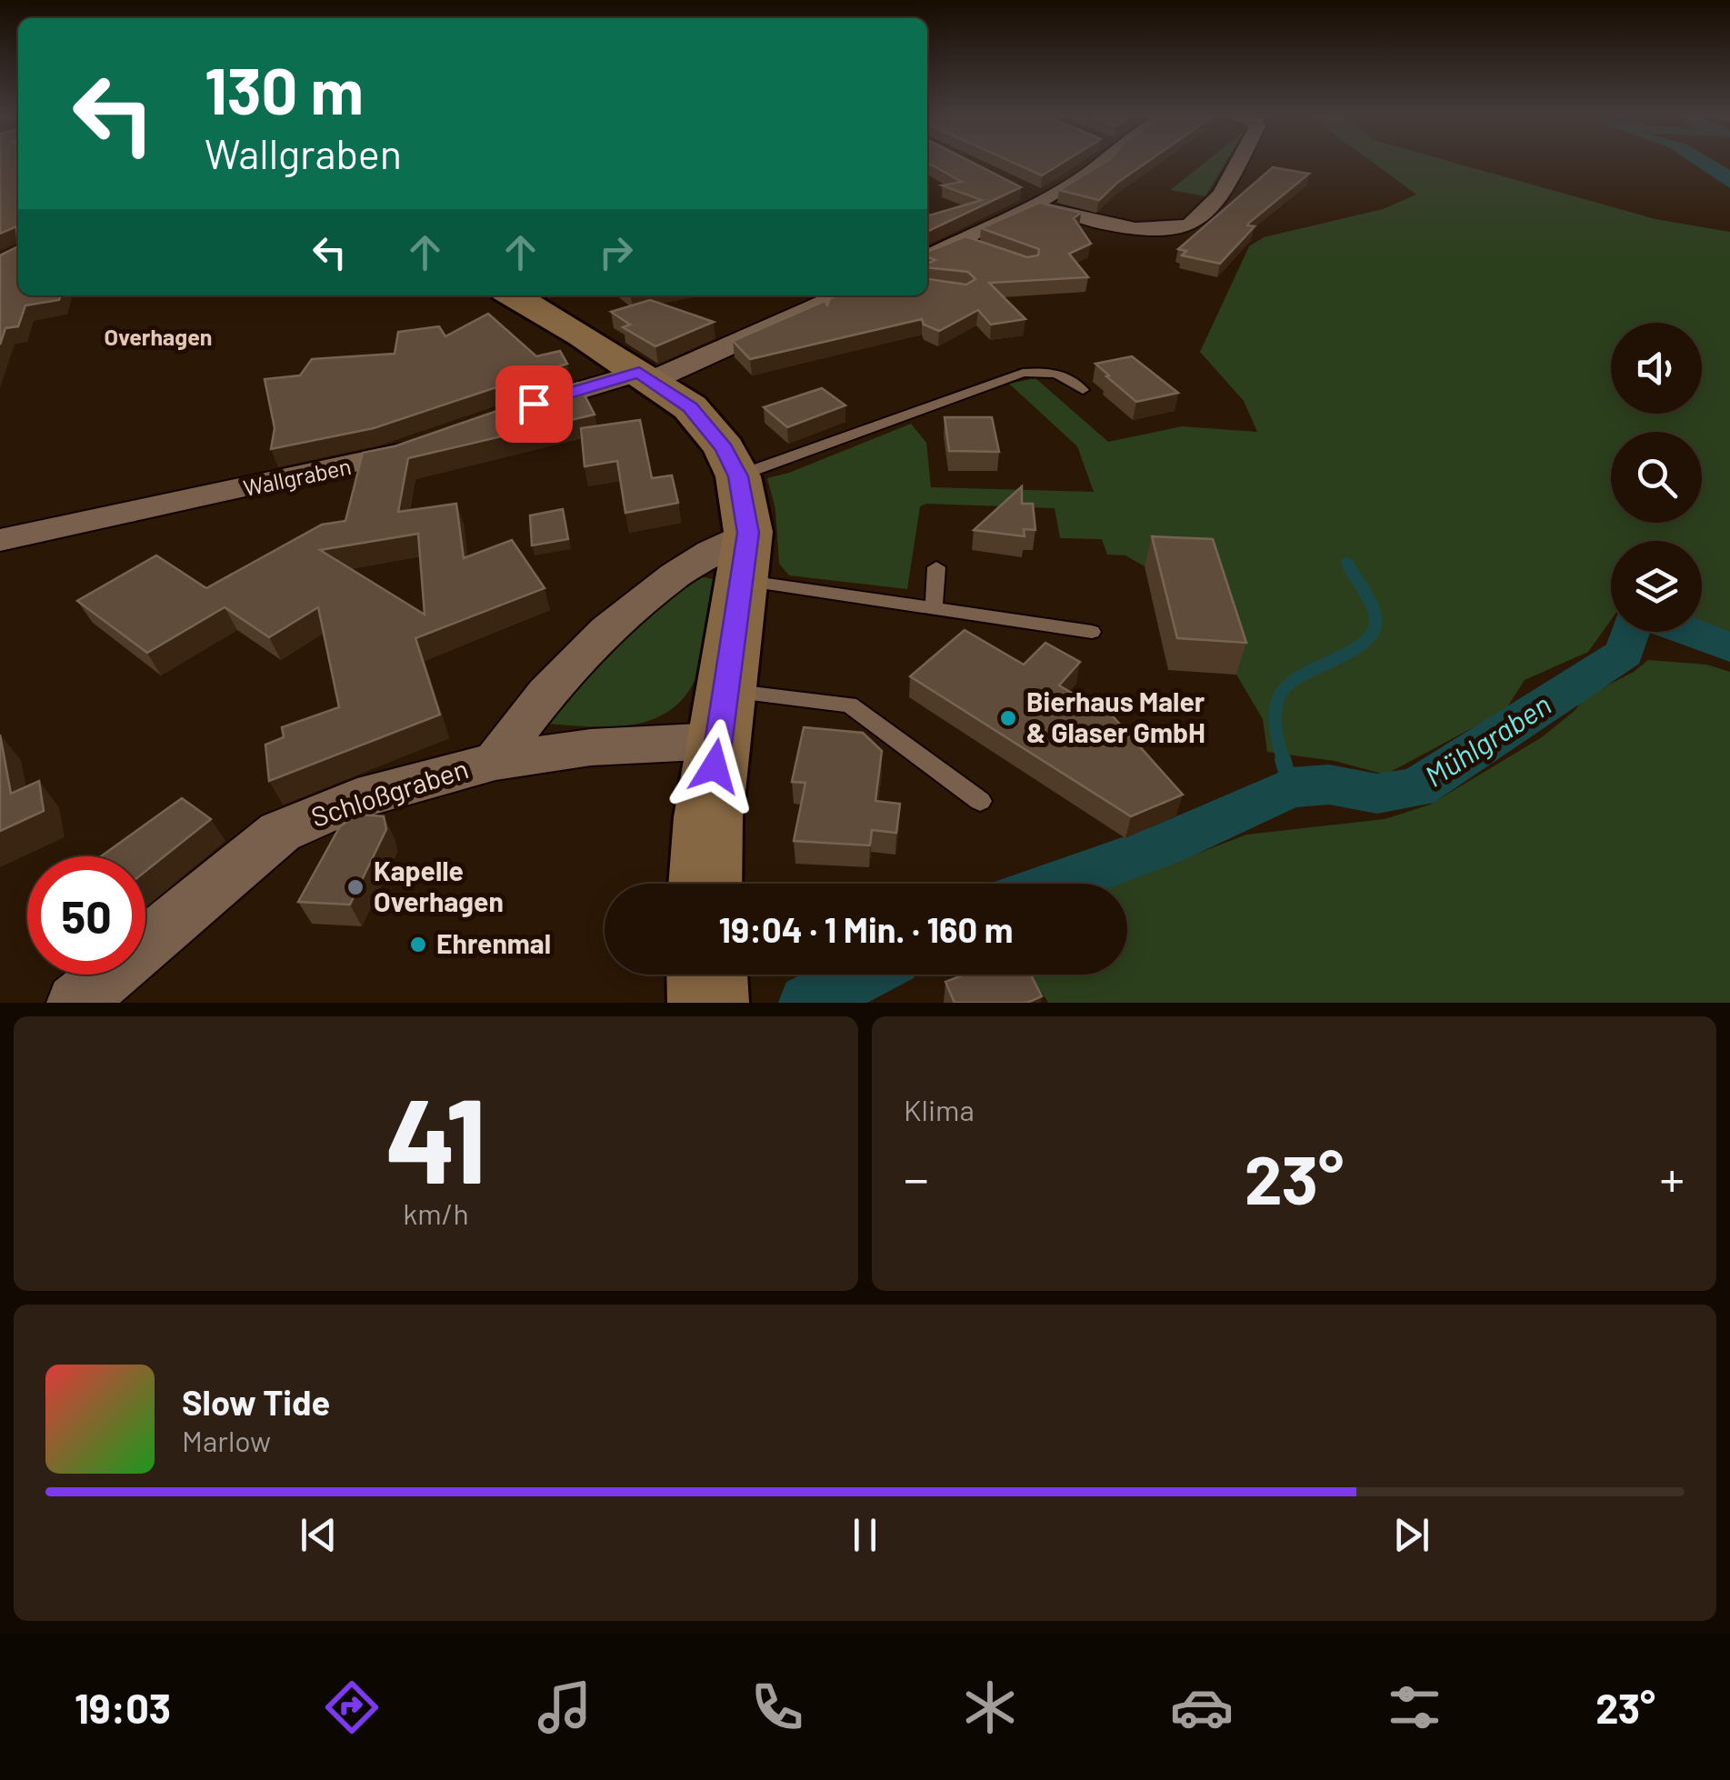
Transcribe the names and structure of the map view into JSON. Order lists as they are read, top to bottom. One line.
{"streets":{"street":["Wallgraben","Schloßgraben"]},"districts":["Overhagen"],"water":["Mühlgraben"],"places":["Bierhaus Maler & Glaser GmbH","Kapelle Overhagen","Ehrenmal"],"page":{"turn":["130 m","Wallgraben"],"limit":"50","trip":"19:04 · 1 Min. · 160 m","tile":[["41","km/h"],"Klima"],"heat":["−","23°","+"],"song":["Slow Tide","Marlow"],"tabs":["19:03","23°"]}}
